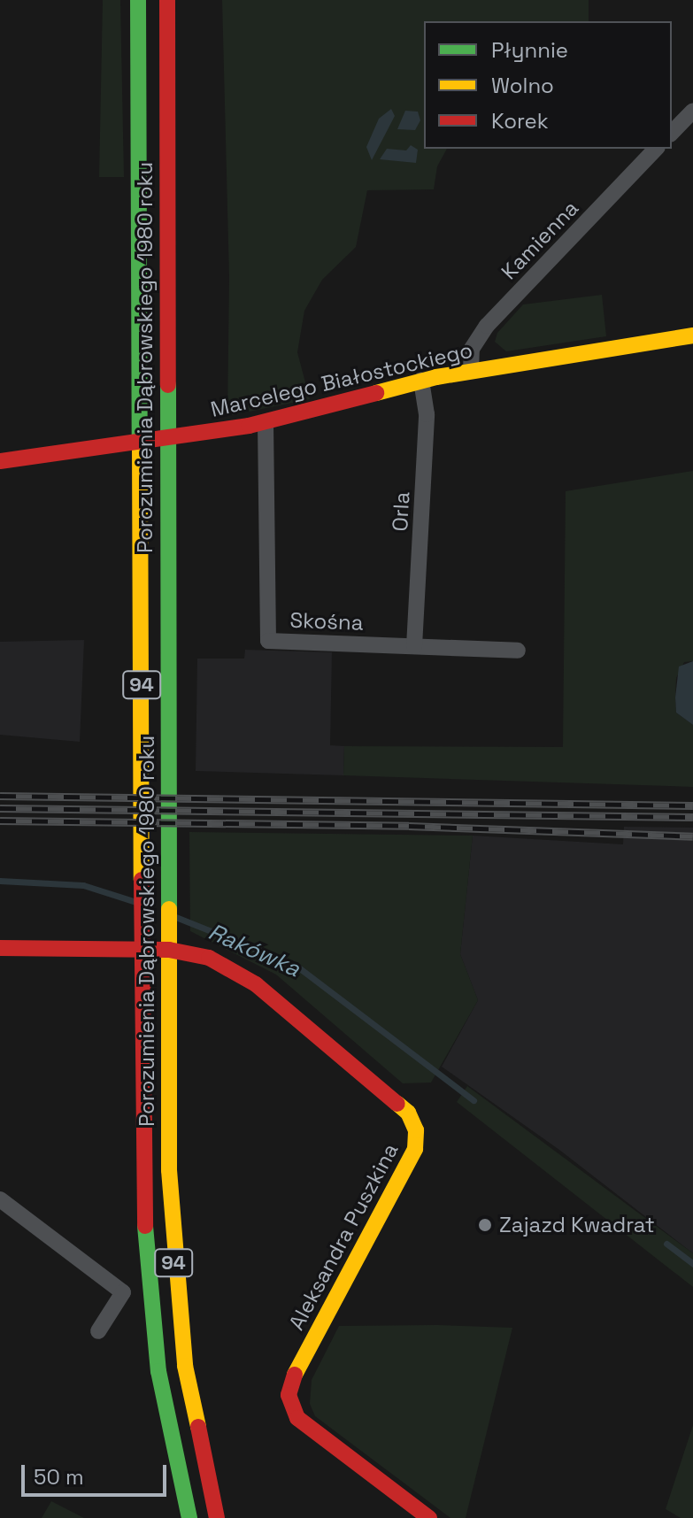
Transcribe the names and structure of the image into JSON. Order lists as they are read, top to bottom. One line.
{"streets":{"main road":["Porozumienia Dąbrowskiego 1980 roku","Marcelego Białostockiego","94","Aleksandra Puszkina"],"street":["Kamienna","Orla","Skośna"]},"crossings":[["Kamienna","Marcelego Białostockiego"],["Marcelego Białostockiego","Orla"],["Marcelego Białostockiego","Skośna"],["Orla","Skośna"]],"water":["Rakówka"],"places":["Zajazd Kwadrat"],"legend":["Płynnie","Wolno","Korek"],"scale_bar":"50 m"}
